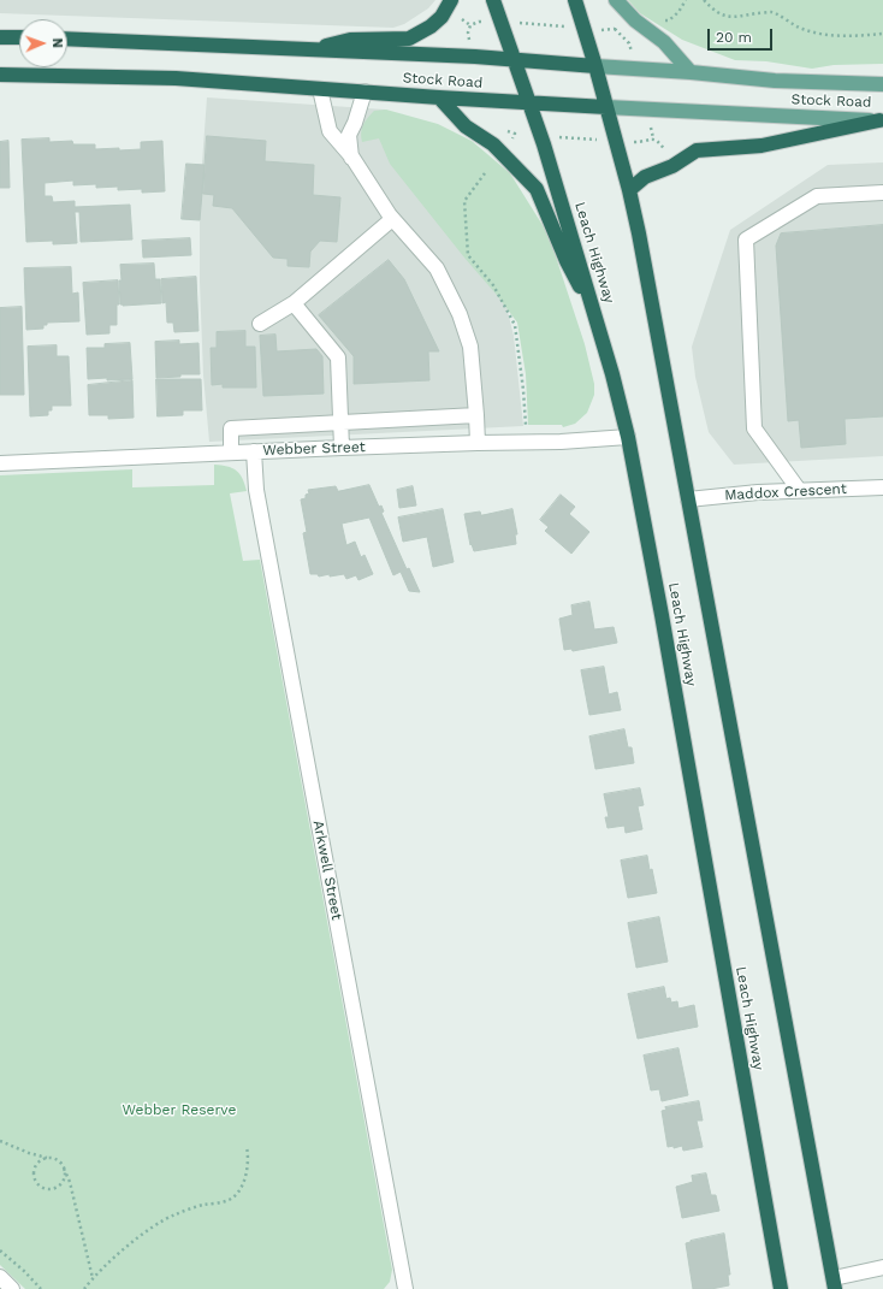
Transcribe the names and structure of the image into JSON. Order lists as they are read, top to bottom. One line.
{"streets":{"highway":["Stock Road","Leach Highway"],"street":["Webber Street","Maddox Crescent","Arkwell Street"]},"crossings":[["Stock Road","Leach Highway"],["Leach Highway","Webber Street"],["Leach Highway","Maddox Crescent"],["Webber Street","Arkwell Street"]],"parks":["Webber Reserve"],"scale_bar":"20 m","north":"right"}
